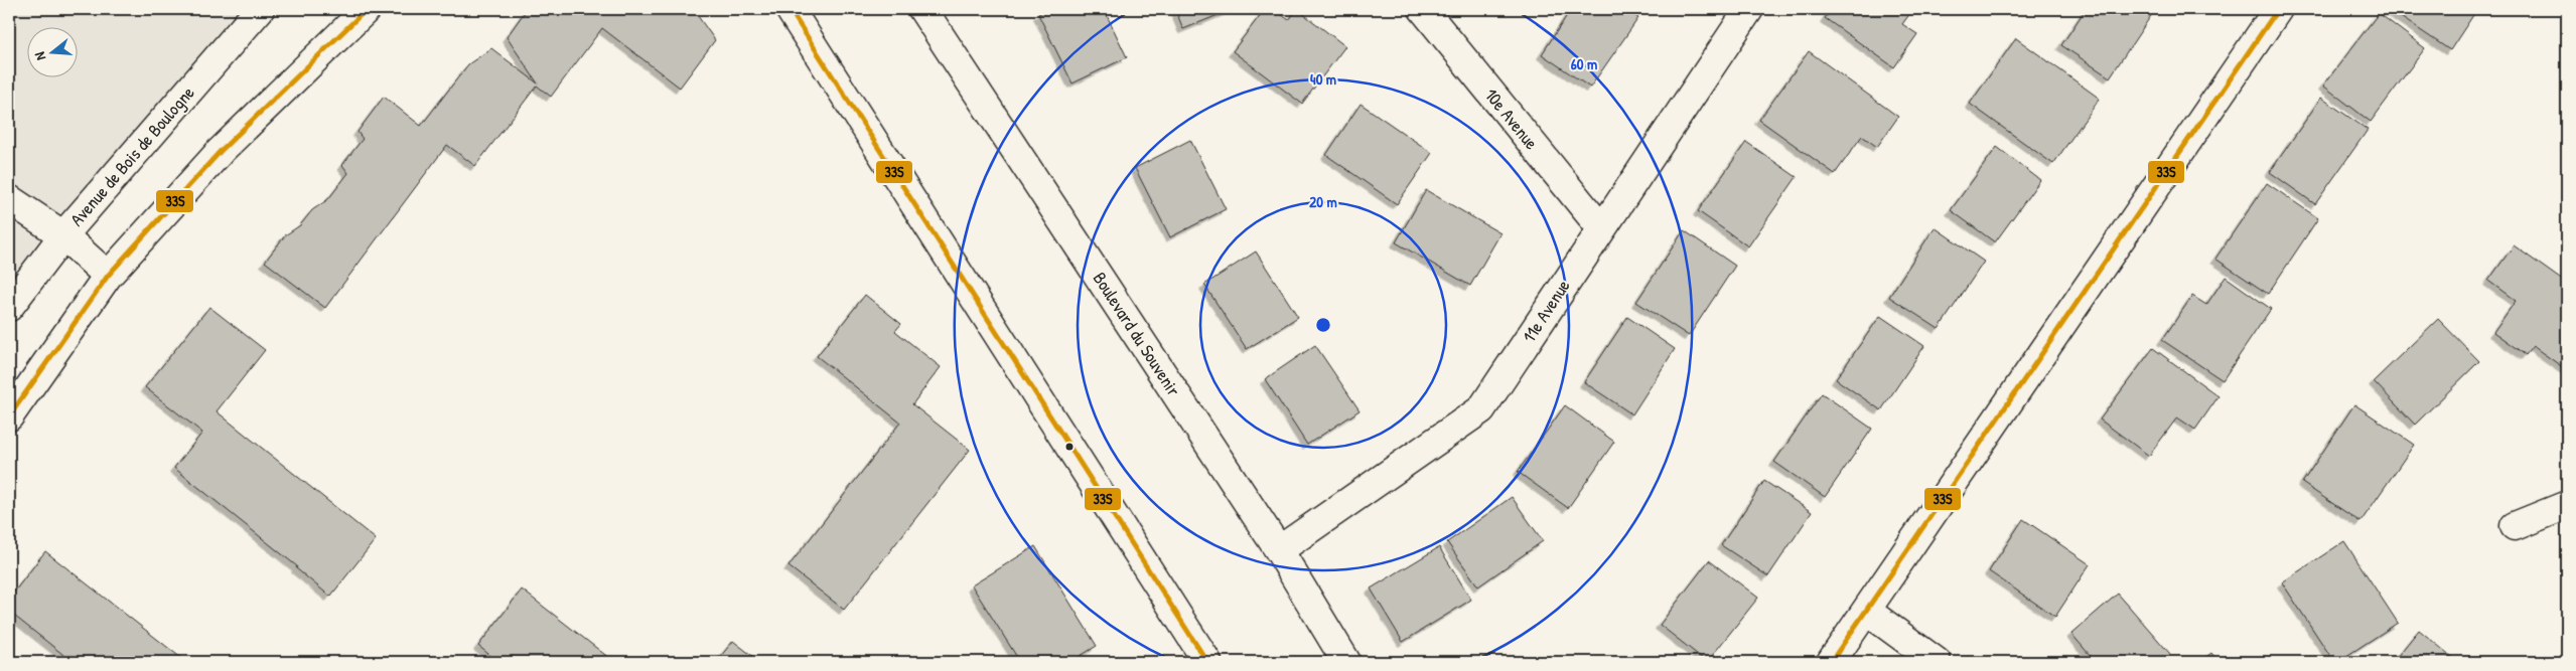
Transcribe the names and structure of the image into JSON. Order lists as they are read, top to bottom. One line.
{"streets":{"street":["10e Avenue","Avenue de Bois de Boulogne","11e Avenue","Boulevard du Souvenir"]},"crossings":[["10e Avenue","11e Avenue"],["11e Avenue","Boulevard du Souvenir"]],"lines":["transit line 33S"],"north":"left","rings":["60 m","40 m","20 m"]}
